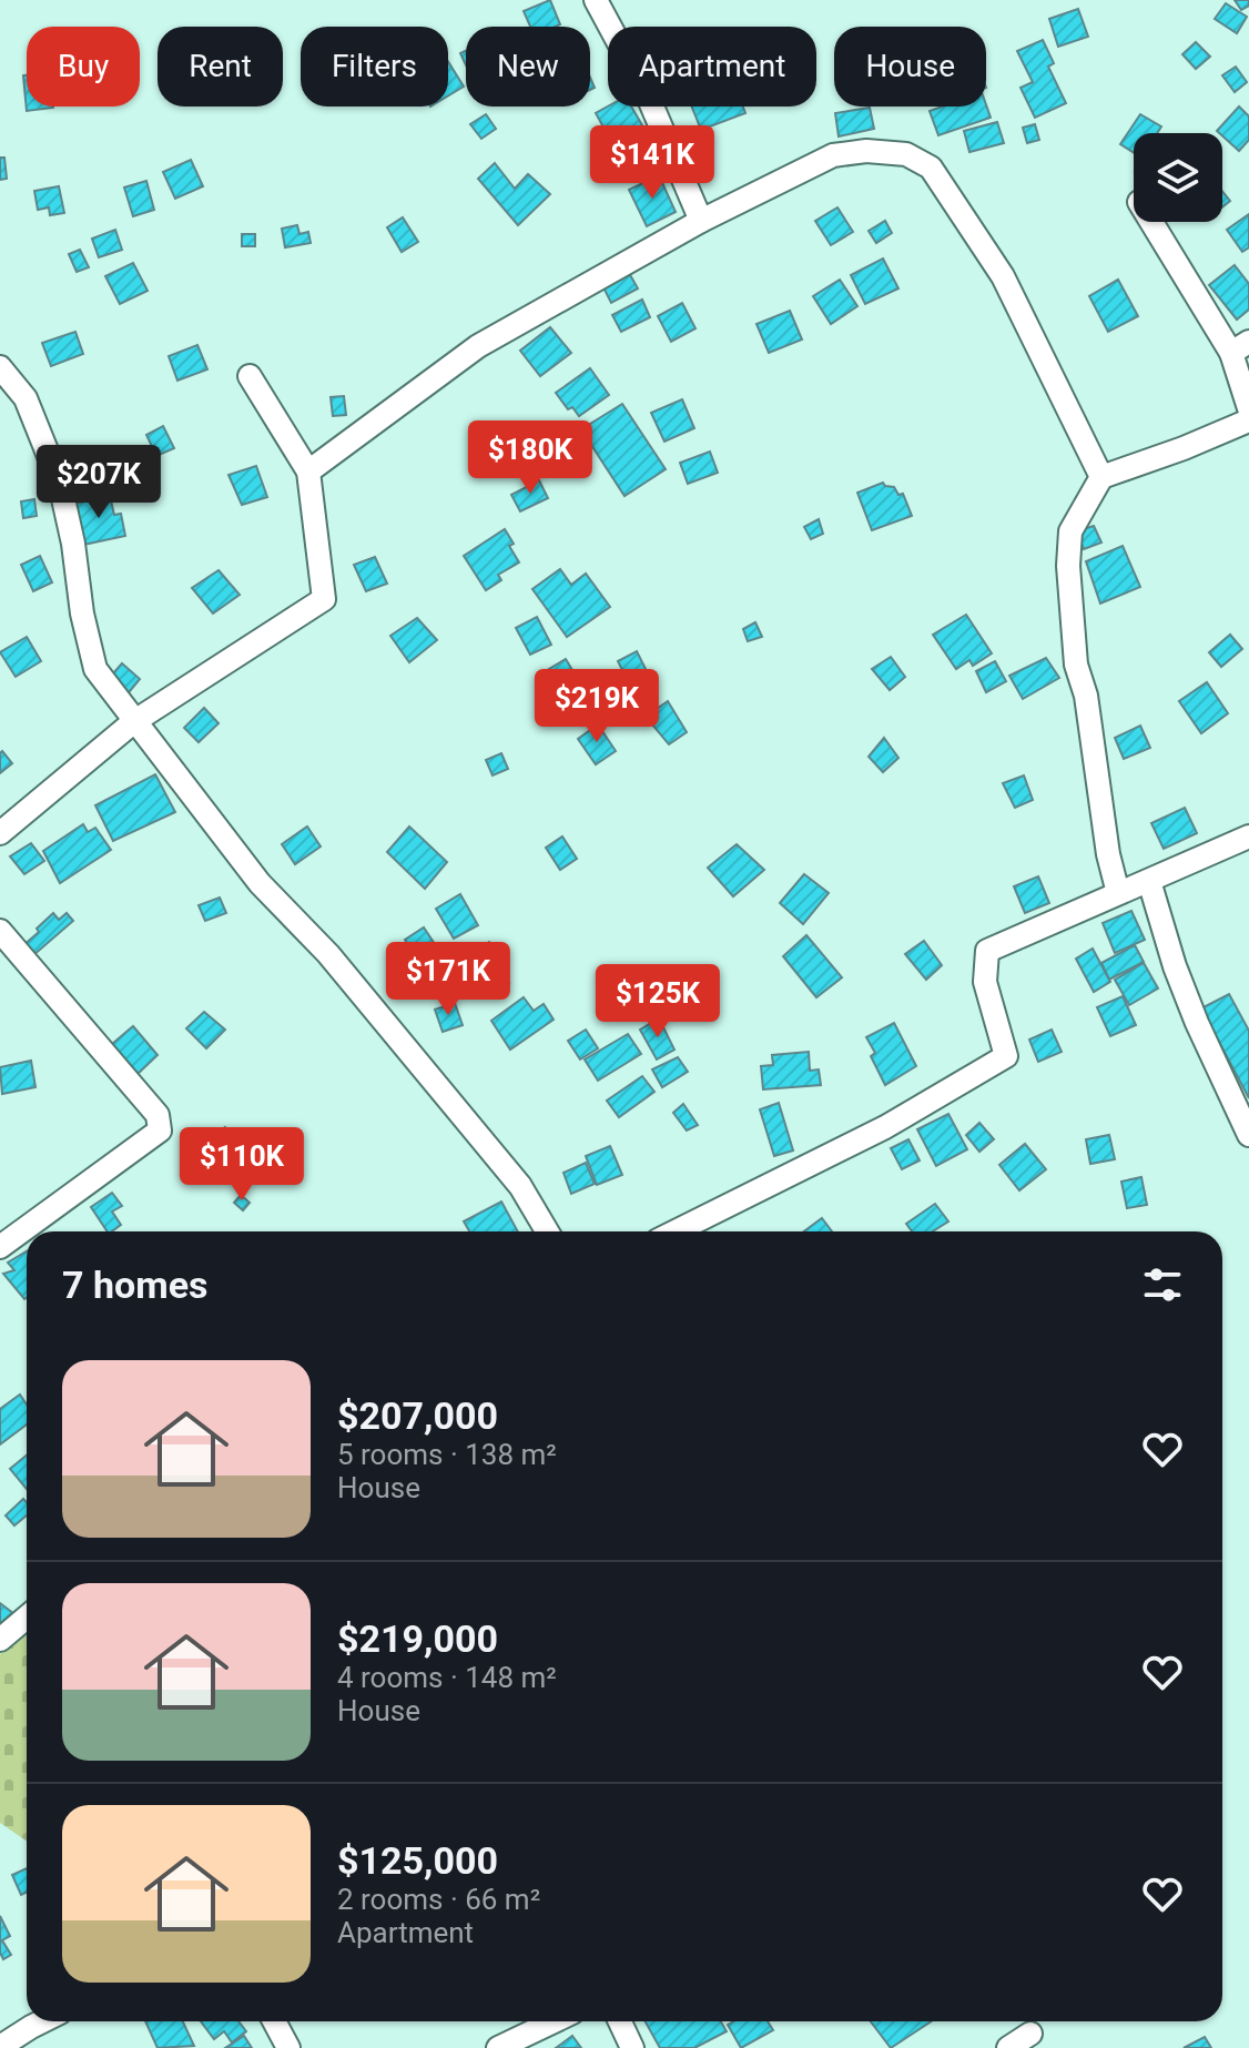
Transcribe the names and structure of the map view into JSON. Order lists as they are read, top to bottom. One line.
{"page":{"chip":["Buy","Rent","Filters","New","Apartment","House"],"price":["$141K","$180K","$207K","$219K","$171K","$125K","$110K"],"heading":"7 homes","list":[{"name":"$207,000","note":"5 rooms · 138 m² · House"},{"name":"$219,000","note":"4 rooms · 148 m² · House"},{"name":"$125,000","note":"2 rooms · 66 m² · Apartment"}]}}
